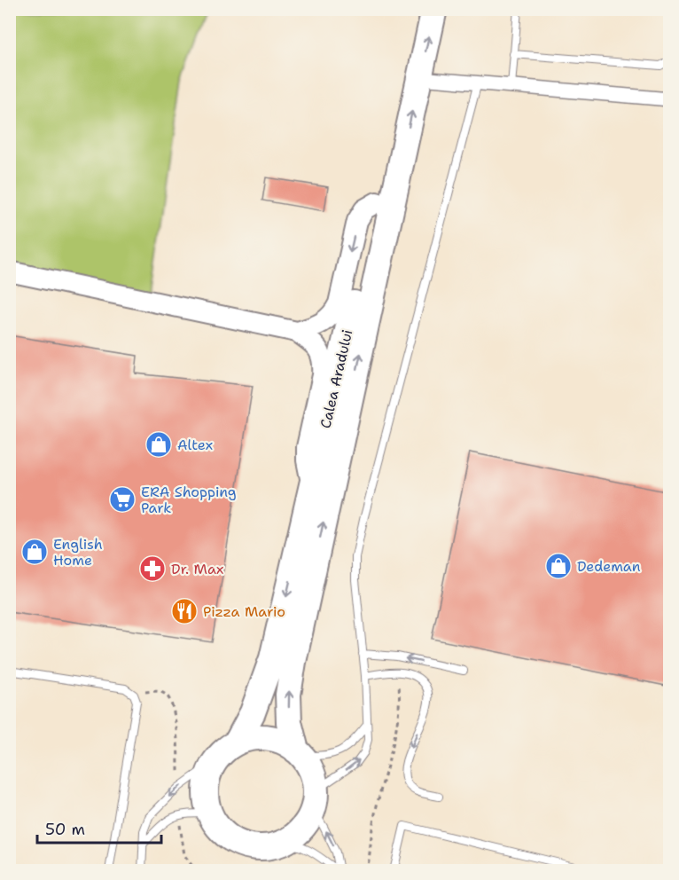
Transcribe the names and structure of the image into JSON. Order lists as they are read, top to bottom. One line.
{"streets":{"highway":["Calea Aradului"]},"places":{"shop":["Altex","English Home","Dedeman"],"supermarket":["ERA Shopping Park"],"pharmacy":["Dr. Max"],"restaurant":["Pizza Mario"]},"scale_bar":"50 m"}
